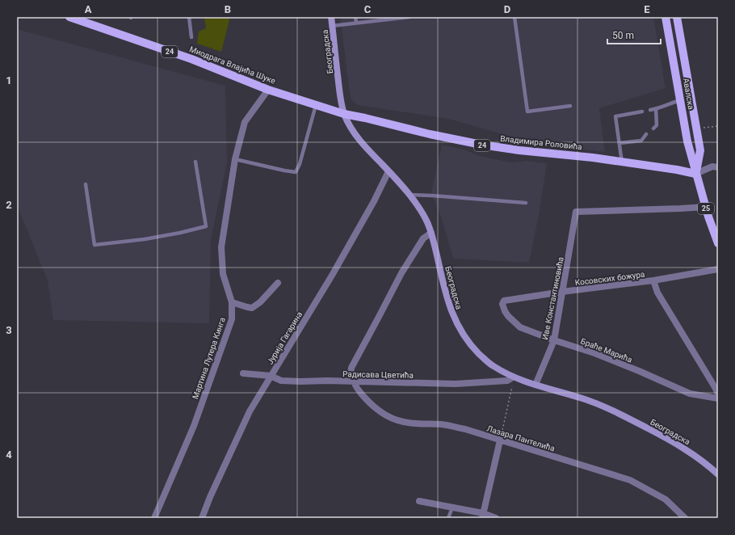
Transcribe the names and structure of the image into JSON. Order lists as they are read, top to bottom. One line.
{"streets":{"main road":["24","Миодрага Влајића Шуке","Авалска","Владимира Роловића","25"],"street":["Београдска","Косовских божура","Иве Константиновића","Јурија Гагарина","Браће Марића","Мартина Лутера Кинга","Радисава Цветића","Лазара Пантелића"]},"crossings":[["Београдска","Миодрага Влајића Шуке"],["Београдска","Владимира Роловића"],["Београдска","Иве Константиновића"],["Београдска","Јурија Гагарина"],["Београдска","Радисава Цветића"],["Миодрага Влајића Шуке","Владимира Роловића"],["Миодрага Влајића Шуке","Мартина Лутера Кинга"],["Авалска","Владимира Роловића"],["Авалска","Иве Константиновића"],["Косовских божура","Иве Константиновића"],["Косовских божура","Браће Марића"],["Иве Константиновића","Браће Марића"],["Јурија Гагарина","Радисава Цветића"],["Радисава Цветића","Лазара Пантелића"]],"scale_bar":"50 m","grid":{"columns":["A","B","C","D","E"],"rows":["1","2","3","4"]}}
